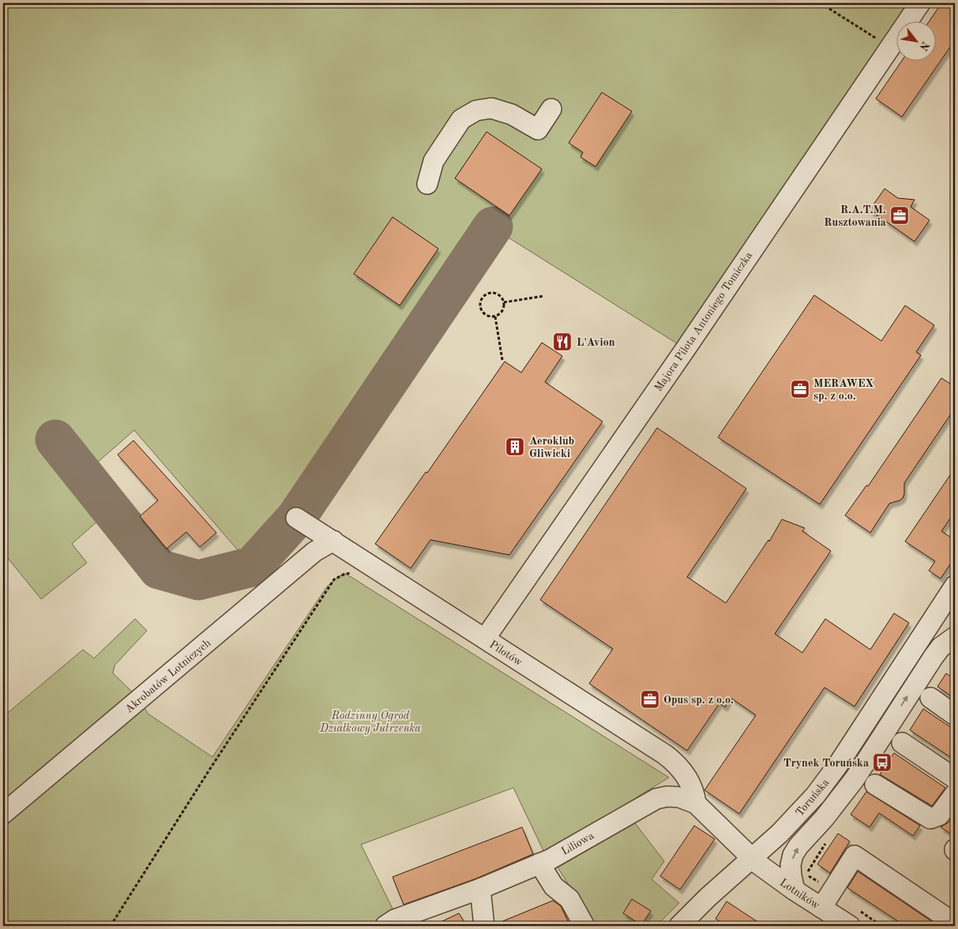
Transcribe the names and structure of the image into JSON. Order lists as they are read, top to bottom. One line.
{"streets":{"street":["Majora Pilota Antoniego Tomiczka","Pilotów","Akrobatów Lotniczych","Toruńska","Liliowa","Lotników"]},"crossings":[["Majora Pilota Antoniego Tomiczka","Pilotów"],["Pilotów","Akrobatów Lotniczych"],["Pilotów","Liliowa"],["Toruńska","Liliowa"],["Toruńska","Lotników"],["Liliowa","Lotników"]],"parks":["Rodzinny Ogród Działkowy Jutrzenka"],"places":{"office":["R.A.T.M. Rusztowania","MERAWEX sp. z o.o.","Opus sp. z o.o."],"restaurant":["L'Avion"],"building":["Aeroklub Gliwicki"],"bus stop":["Trynek Toruńska"]},"north":"bottom right"}
